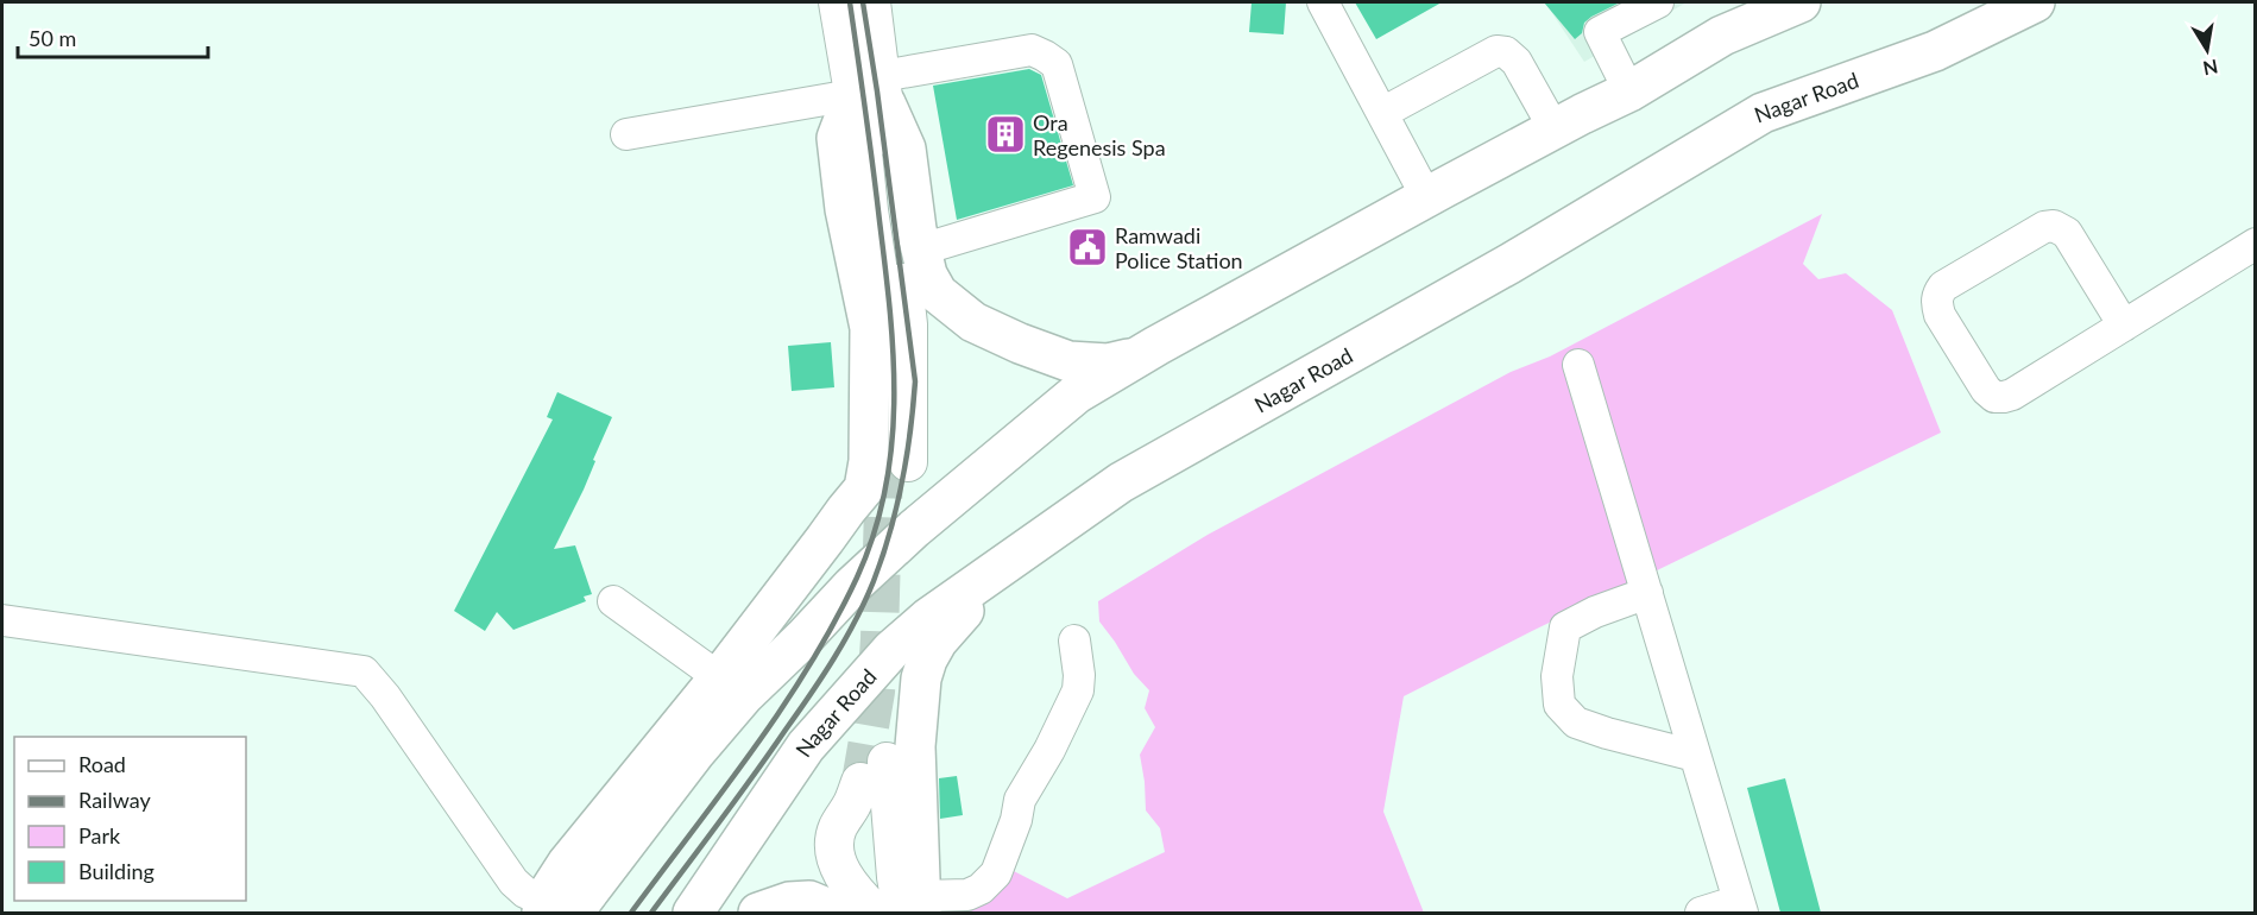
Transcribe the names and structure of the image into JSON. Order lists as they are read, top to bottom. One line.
{"streets":{"highway":["Nagar Road"]},"places":{"building":["Ora Regenesis Spa"],"public building":["Ramwadi Police Station"]},"legend":["Road","Railway","Park","Building"],"scale_bar":"50 m","north":"bottom"}
